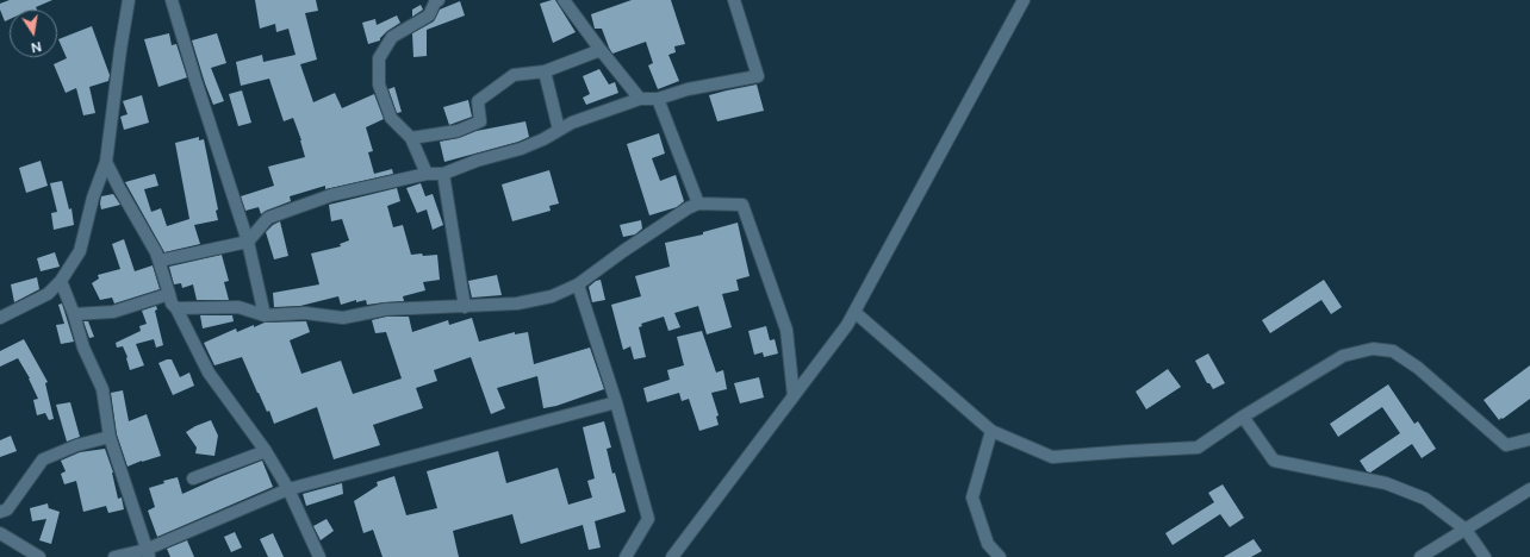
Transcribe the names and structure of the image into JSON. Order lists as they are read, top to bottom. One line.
{"north":"bottom"}
